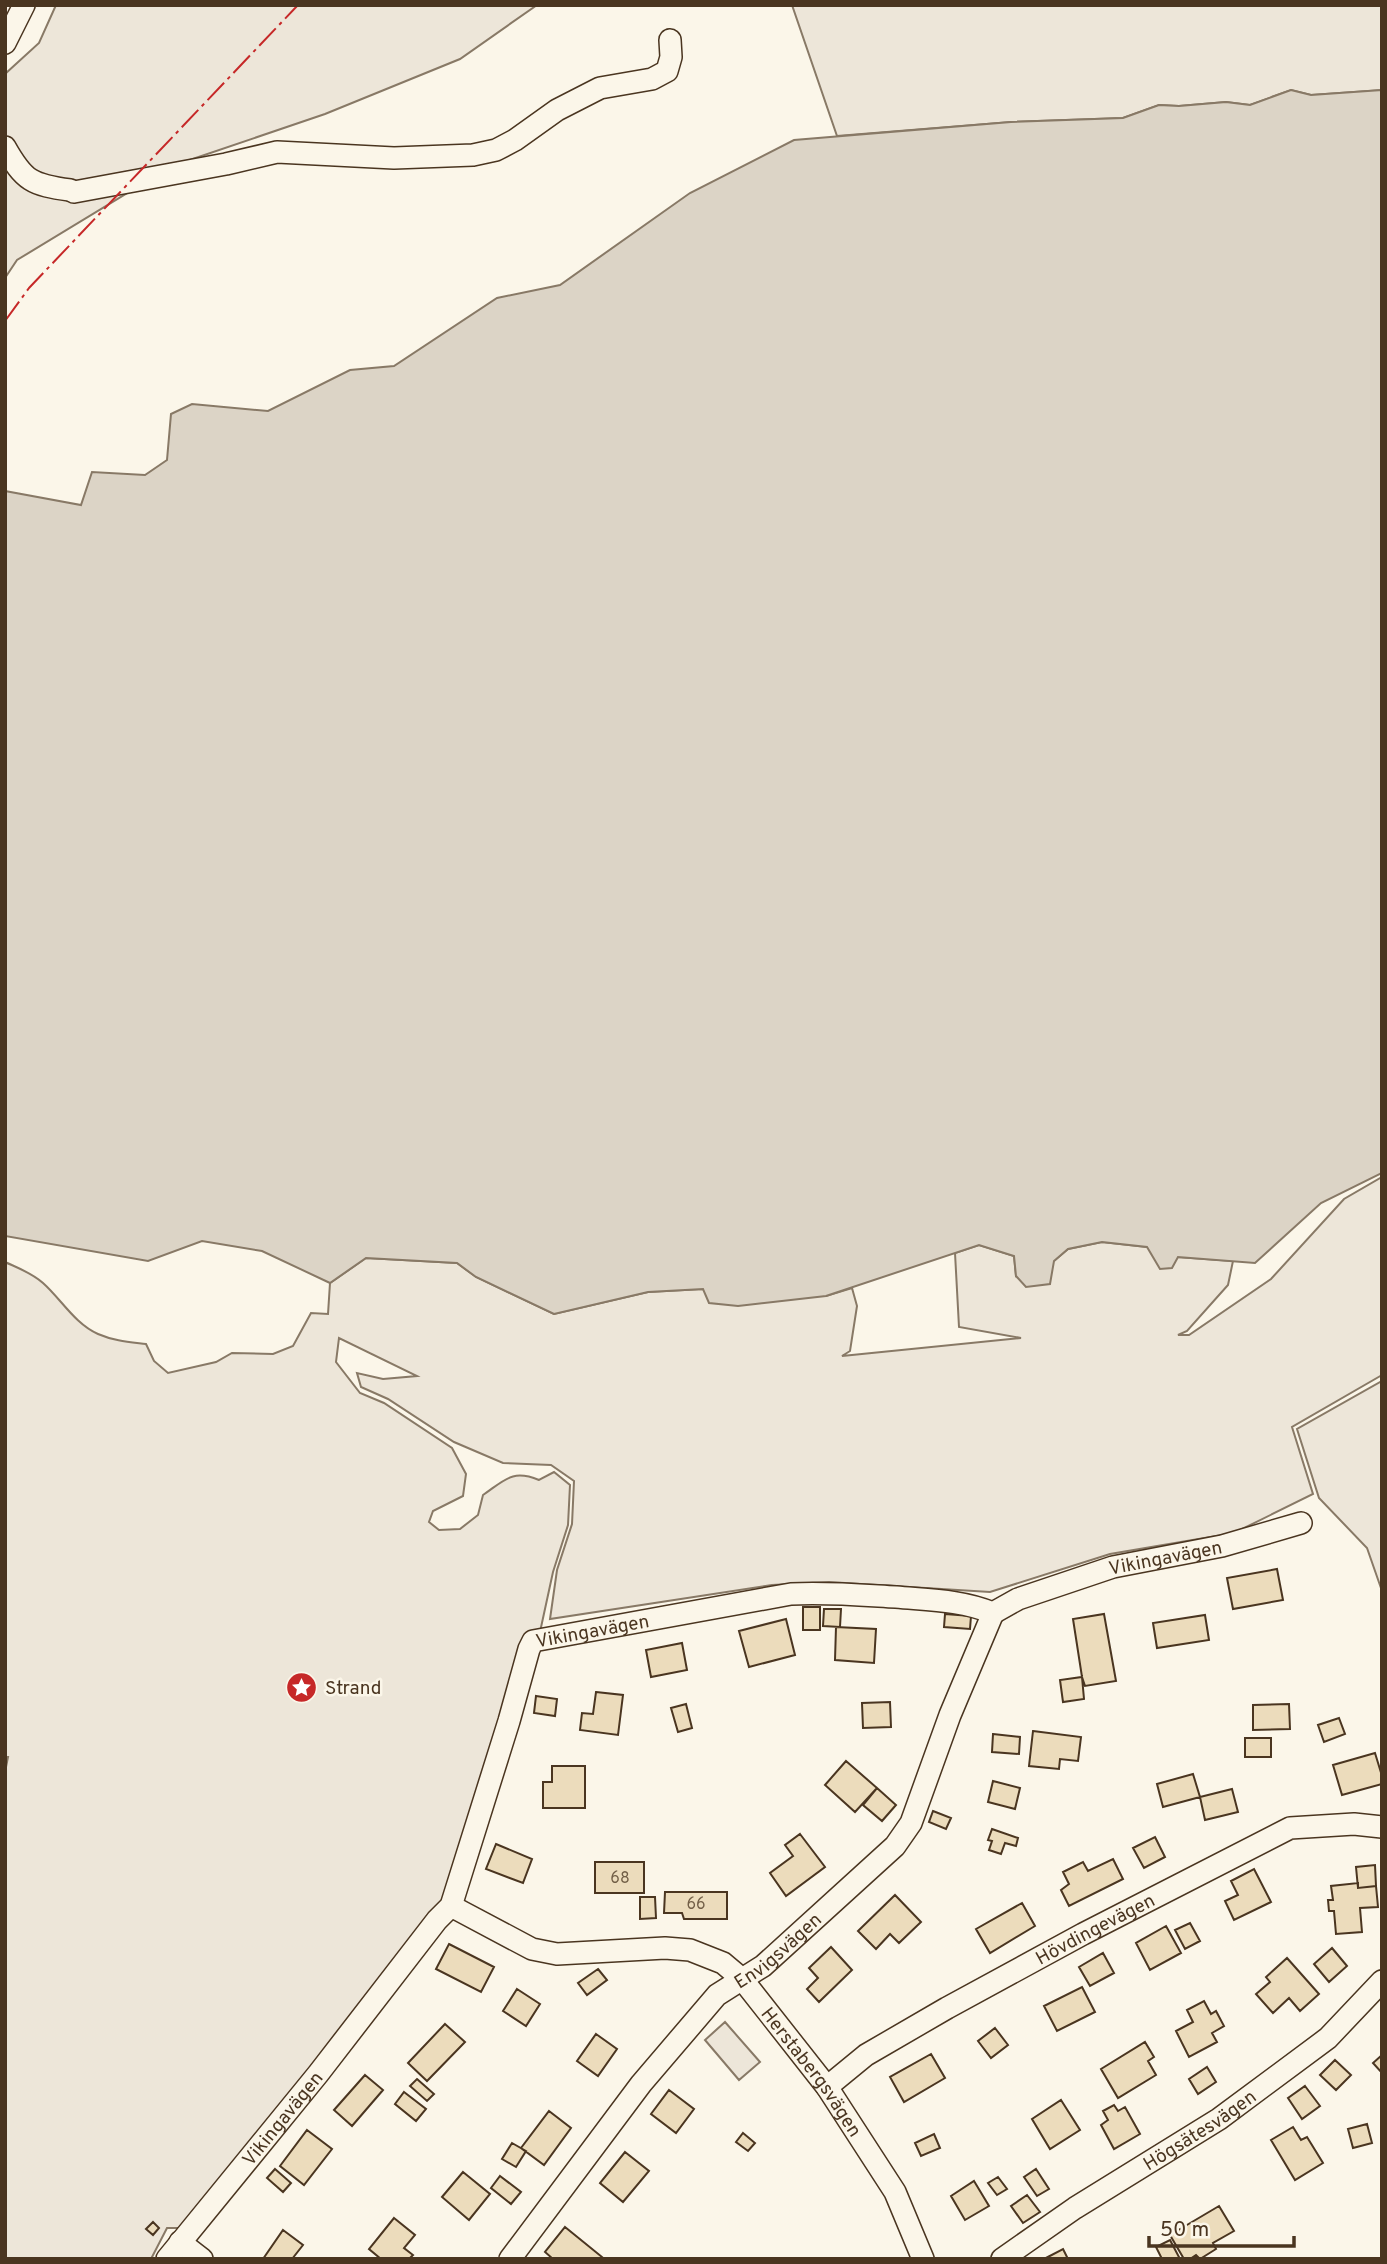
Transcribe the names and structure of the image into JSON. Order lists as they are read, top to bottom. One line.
{"streets":{"street":["Vikingavägen","Hövdingevägen","Envigsvägen","Herstabergsvägen","Högsätesvägen"]},"crossings":[["Vikingavägen","Envigsvägen"],["Vikingavägen","Herstabergsvägen"],["Hövdingevägen","Herstabergsvägen"],["Envigsvägen","Herstabergsvägen"]],"places":{"place":["Strand"]},"house_numbers":["68","66"],"scale_bar":"50 m"}
